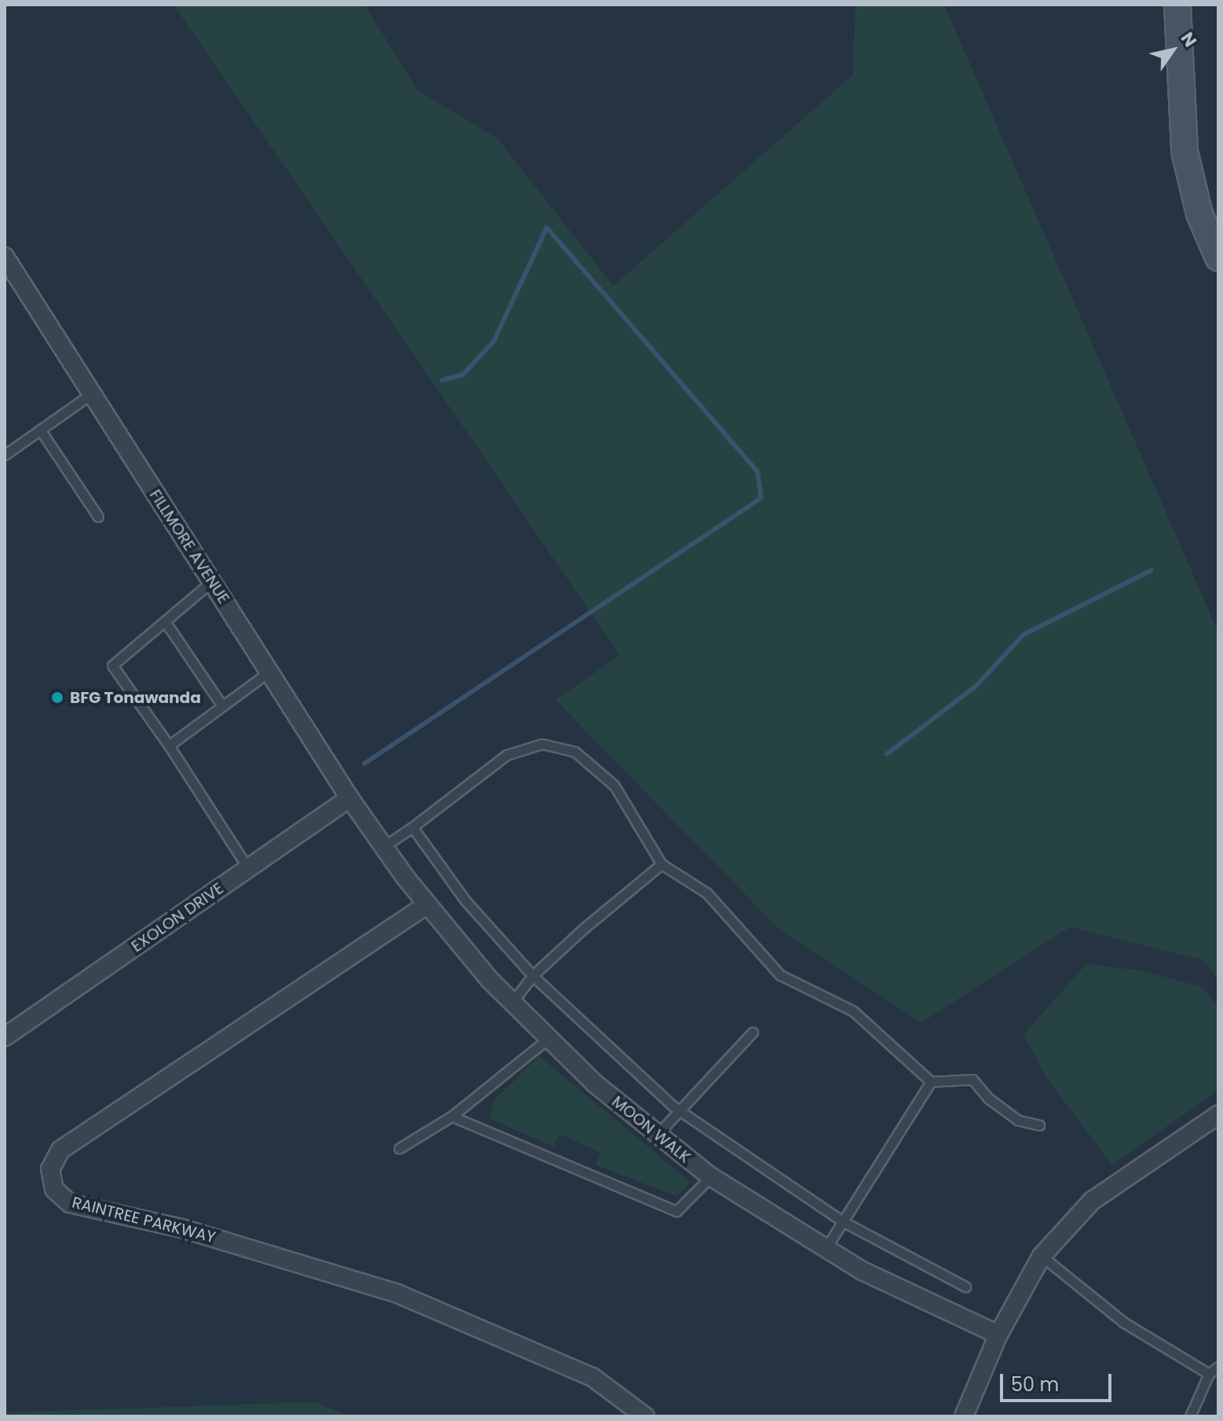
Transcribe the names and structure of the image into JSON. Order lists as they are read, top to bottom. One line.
{"streets":{"street":["FILLMORE AVENUE","EXOLON DRIVE","MOON WALK","RAINTREE PARKWAY"]},"crossings":[["FILLMORE AVENUE","EXOLON DRIVE"],["FILLMORE AVENUE","MOON WALK"],["MOON WALK","RAINTREE PARKWAY"]],"places":["BFG Tonawanda"],"scale_bar":"50 m","north":"top right"}
